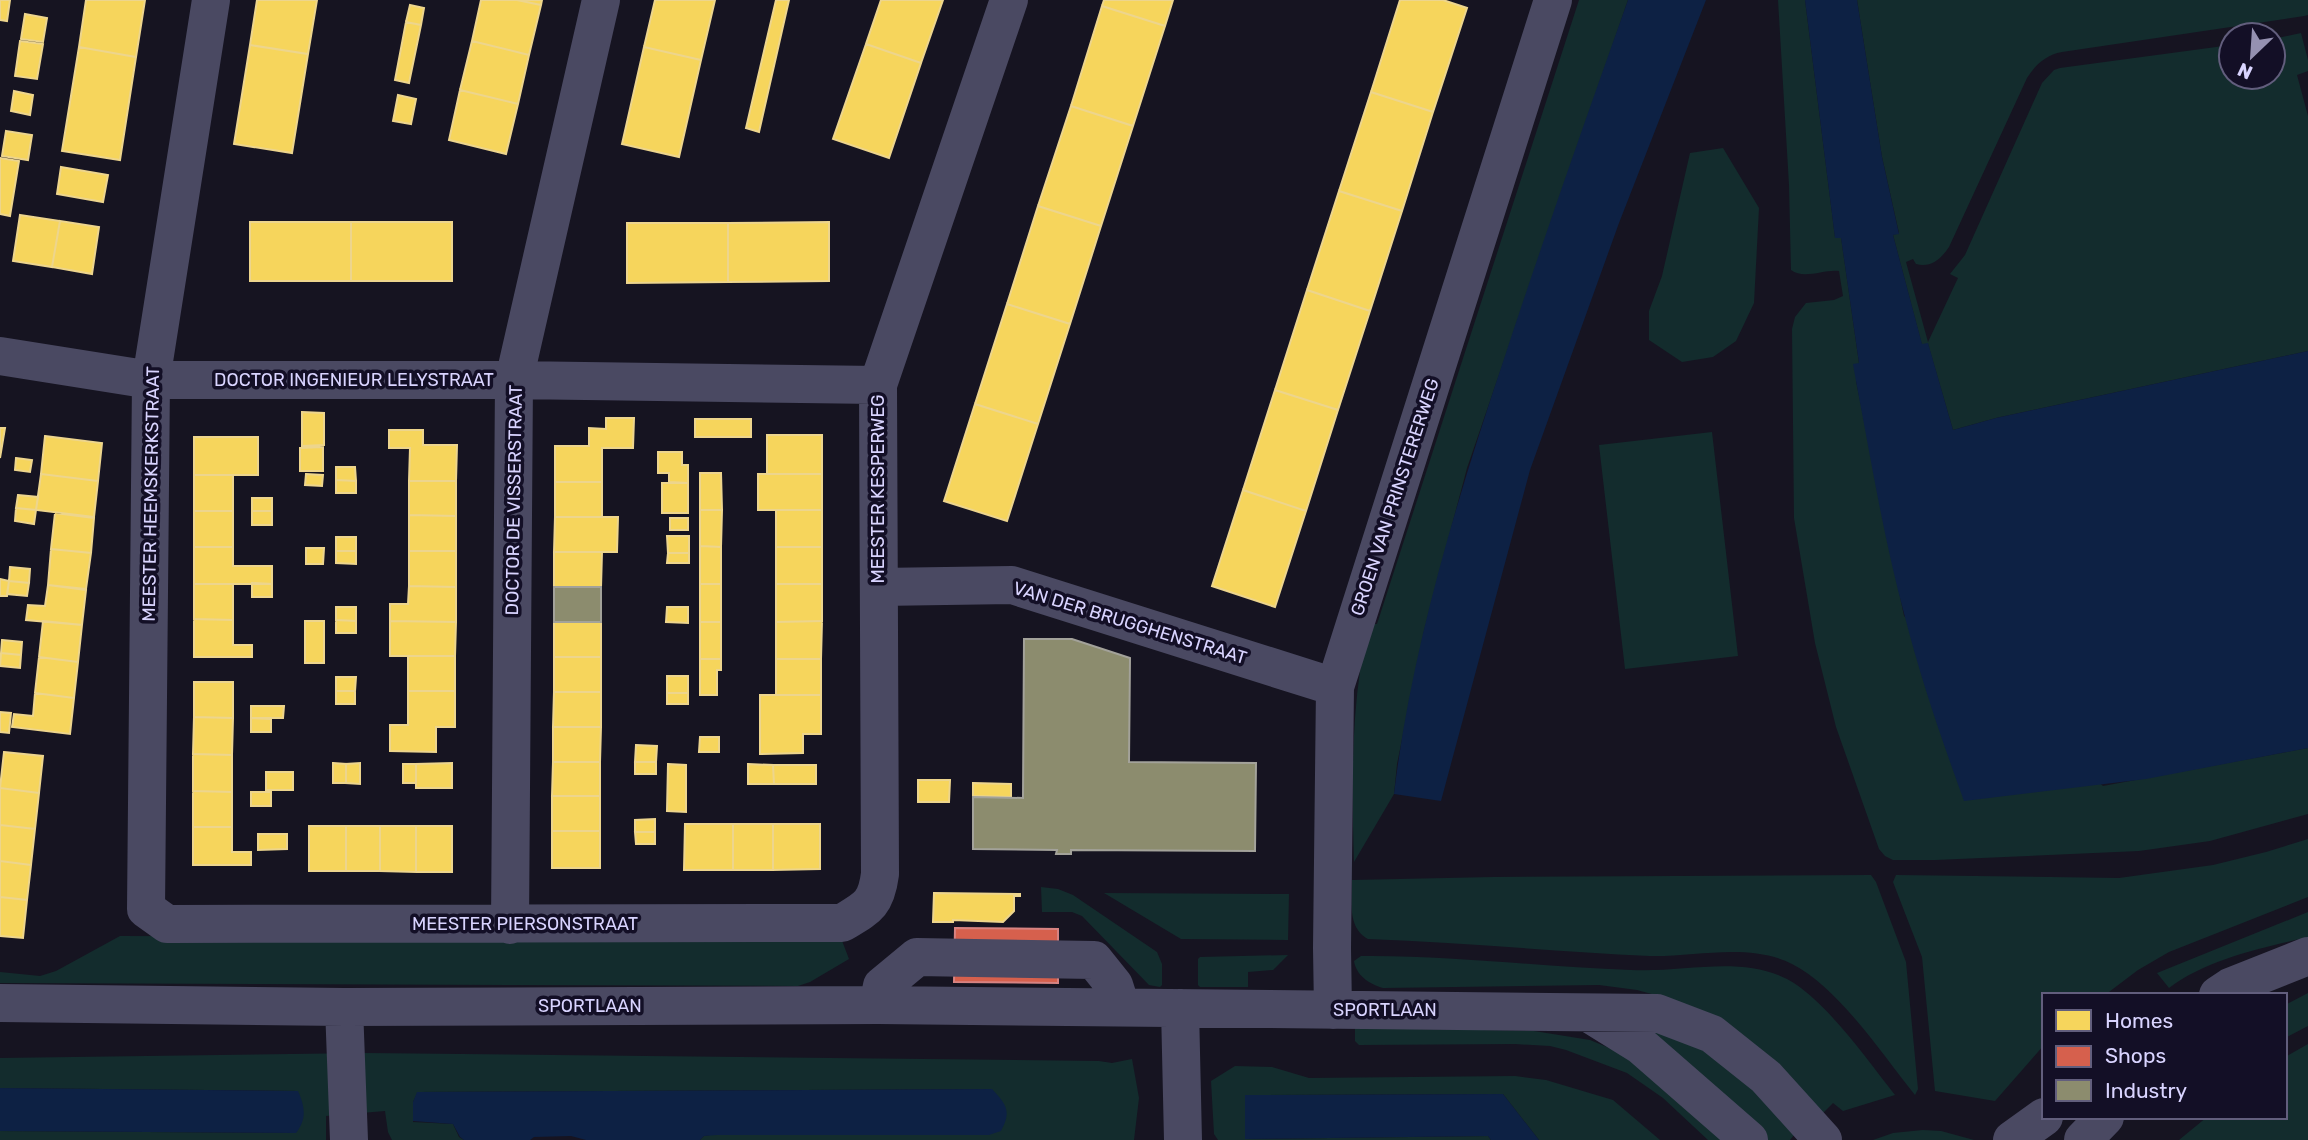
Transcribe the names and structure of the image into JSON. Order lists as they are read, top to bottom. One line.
{"streets":{"street":["DOCTOR INGENIEUR LELYSTRAAT","MEESTER KESPERWEG","MEESTER HEEMSKERKSTRAAT","GROEN VAN PRINSTERERWEG","DOCTOR DE VISSERSTRAAT","VAN DER BRUGGHENSTRAAT","MEESTER PIERSONSTRAAT","SPORTLAAN"]},"crossings":[["DOCTOR INGENIEUR LELYSTRAAT","MEESTER KESPERWEG"],["DOCTOR INGENIEUR LELYSTRAAT","MEESTER HEEMSKERKSTRAAT"],["DOCTOR INGENIEUR LELYSTRAAT","DOCTOR DE VISSERSTRAAT"],["MEESTER KESPERWEG","VAN DER BRUGGHENSTRAAT"],["MEESTER KESPERWEG","MEESTER PIERSONSTRAAT"],["MEESTER HEEMSKERKSTRAAT","MEESTER PIERSONSTRAAT"],["GROEN VAN PRINSTERERWEG","VAN DER BRUGGHENSTRAAT"],["GROEN VAN PRINSTERERWEG","SPORTLAAN"],["DOCTOR DE VISSERSTRAAT","MEESTER PIERSONSTRAAT"]],"legend":["Homes","Shops","Industry"],"north":"bottom left"}
